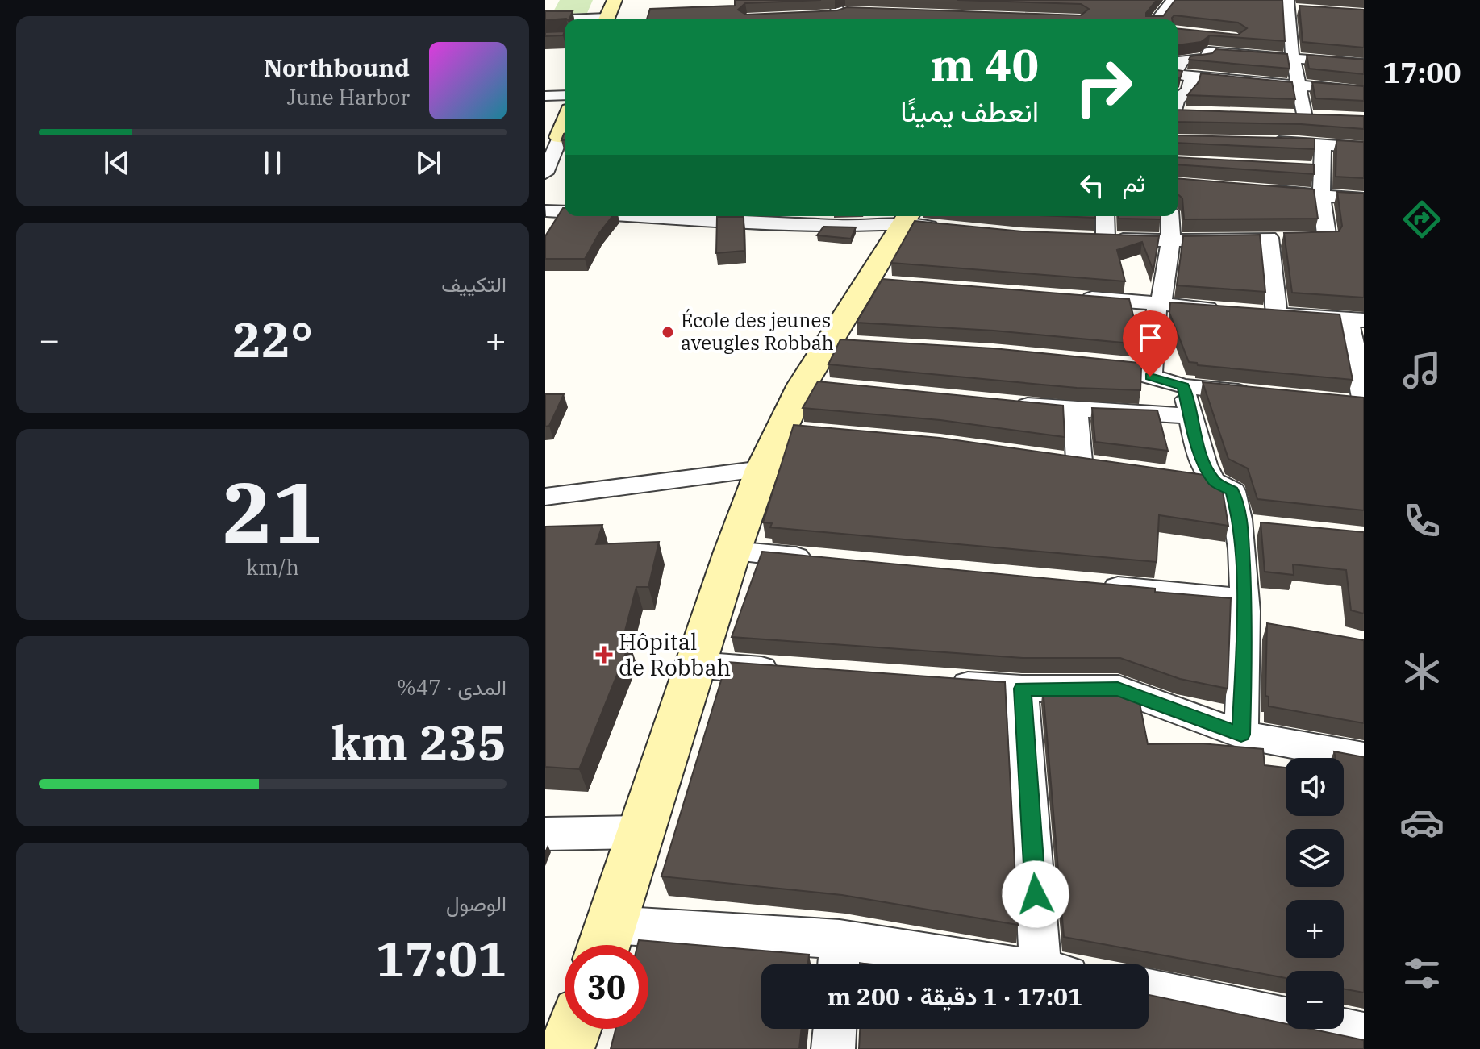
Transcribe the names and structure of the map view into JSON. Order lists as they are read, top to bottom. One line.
{"places":{"other":["École des jeunes aveugles Robbah"],"health":["Hôpital de Robbah"]},"page":{"tabs":"17:00","turn":["40 m","انعطف يمينًا"],"song":["Northbound","June Harbor"],"then":"ثم","tile":["التكييف",["21","km/h"],["المدى · 47%","235 km"],["الوصول","17:01"]],"heat":["−","22°","+"],"map_buttons":["+","−"],"limit":"30","trip":"17:01 · 1 دقيقة · 200 m"}}
